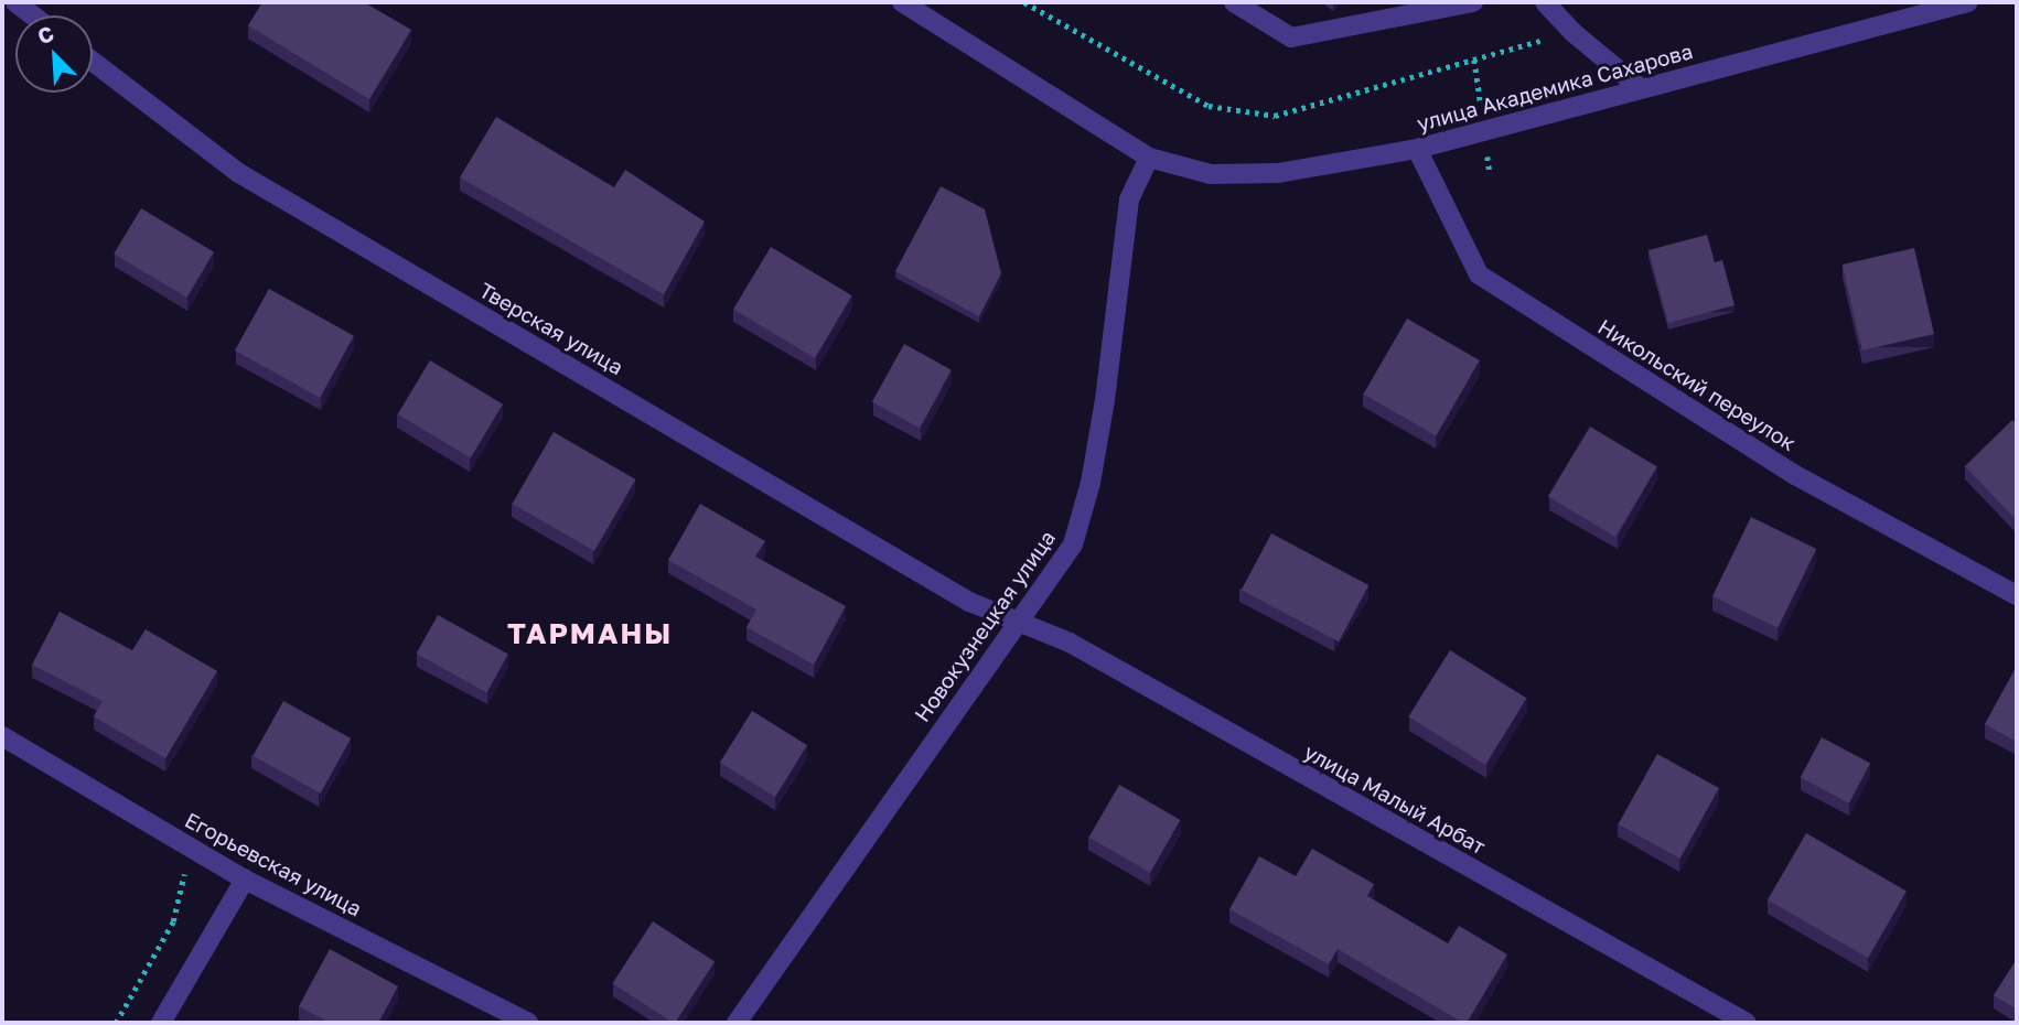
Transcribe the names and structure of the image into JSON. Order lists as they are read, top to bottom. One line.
{"streets":{"street":["улица Академика Сахарова","Тверская улица","Никольский переулок","Новокузнецкая улица","улица Малый Арбат","Егорьевская улица"]},"crossings":[["улица Академика Сахарова","Никольский переулок"],["улица Академика Сахарова","Новокузнецкая улица"],["Тверская улица","Новокузнецкая улица"],["Тверская улица","улица Малый Арбат"],["Новокузнецкая улица","улица Малый Арбат"]],"districts":["ТАРМАНЫ"],"north":"top left"}
